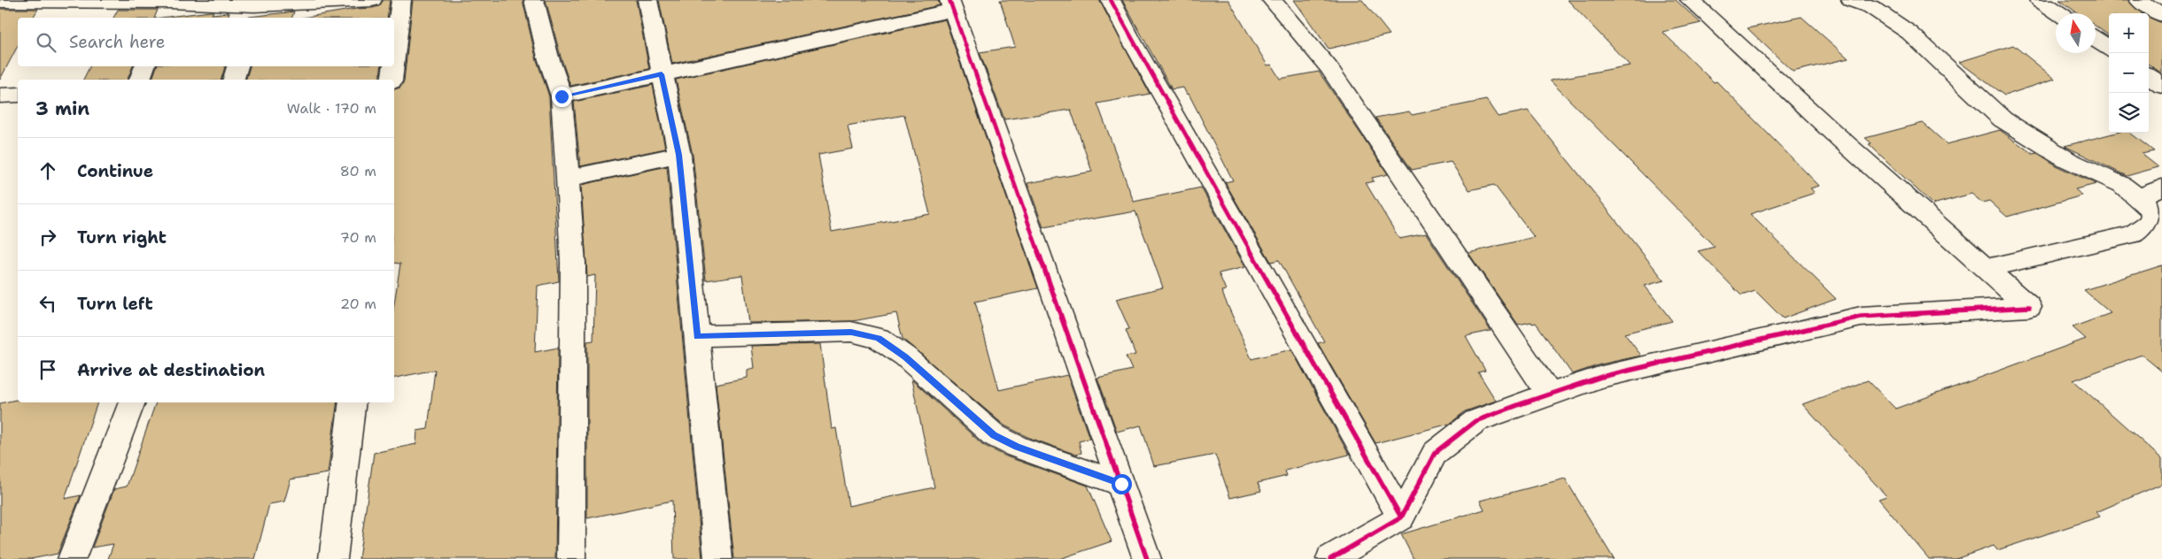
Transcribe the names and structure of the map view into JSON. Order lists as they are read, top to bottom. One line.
{"north":"top","page":{"map_buttons":["+","−"],"search":"Search here","heading":["3 min","Walk · 170 m"],"list":[["Continue","80 m"],["Turn right","70 m"],["Turn left","20 m"],"Arrive at destination"]}}
